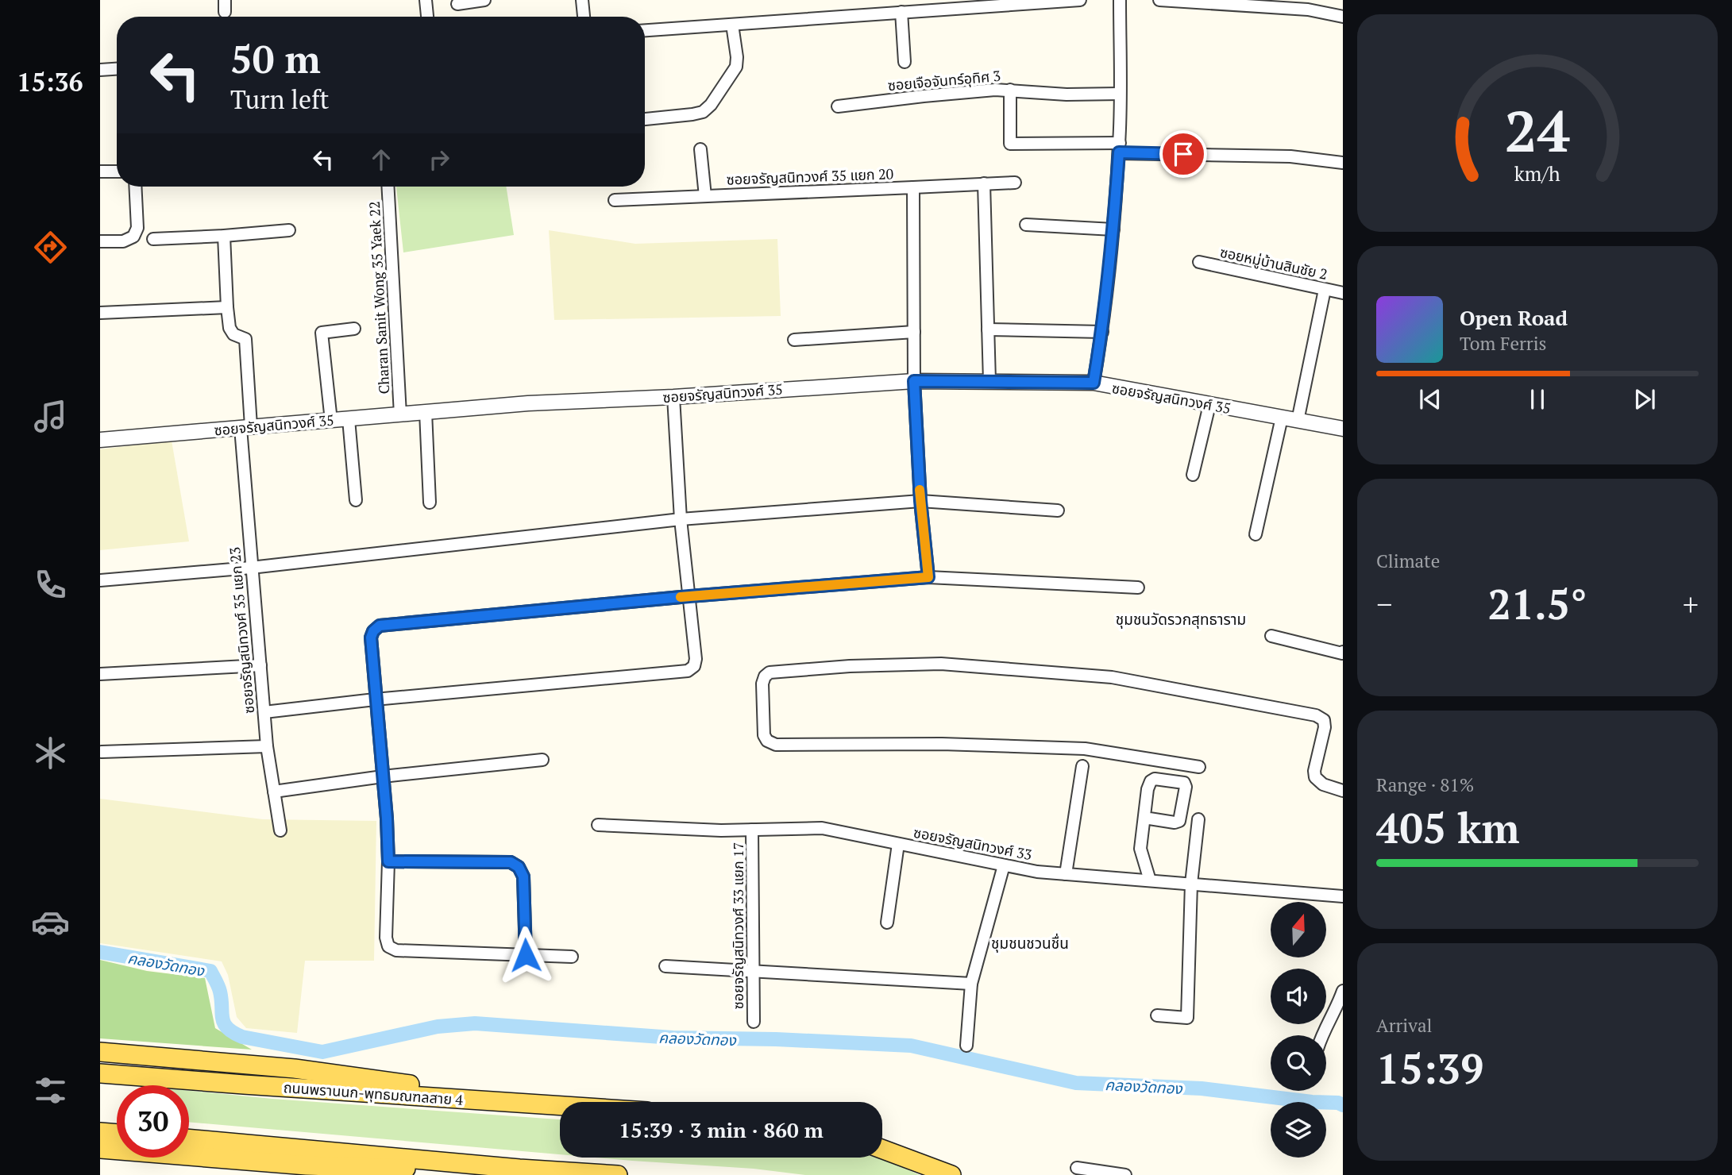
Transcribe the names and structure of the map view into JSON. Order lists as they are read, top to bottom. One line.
{"streets":{"main road":["ถนนพรานนก-พุทธมณฑลสาย 4"],"street":["ซอยเจือจันทร์อุทิศ 3","ซอยจรัญสนิทวงศ์ 35 แยก 20","ซอยหมู่บ้านสินชัย 2","Charan Sanit Wong 35 Yaek 22","ซอยจรัญสนิทวงศ์ 35","ซอยจรัญสนิทวงศ์ 35 แยก 23","ซอยจรัญสนิทวงศ์ 33","ซอยจรัญสนิทวงศ์ 33 แยก 17"]},"crossings":[["ซอยจรัญสนิทวงศ์ 35 แยก 20","ซอยจรัญสนิทวงศ์ 35"],["Charan Sanit Wong 35 Yaek 22","ซอยจรัญสนิทวงศ์ 35"],["ซอยจรัญสนิทวงศ์ 35","ซอยจรัญสนิทวงศ์ 35 แยก 23"],["ซอยจรัญสนิทวงศ์ 33","ซอยจรัญสนิทวงศ์ 33 แยก 17"]],"districts":["ชุมชนวัดรวกสุทธาราม","ชุมชนชวนชื่น"],"water":["คลองวัดทอง"],"north":"top","page":{"tabs":"15:36","turn":["50 m","Turn left"],"song":["Open Road","Tom Ferris"],"tile":["Climate",["Range · 81%","405 km"],["Arrival","15:39"]],"heat":["−","21.5°","+"],"limit":"30","trip":"15:39 · 3 min · 860 m","gauge":["24","km/h"]}}
